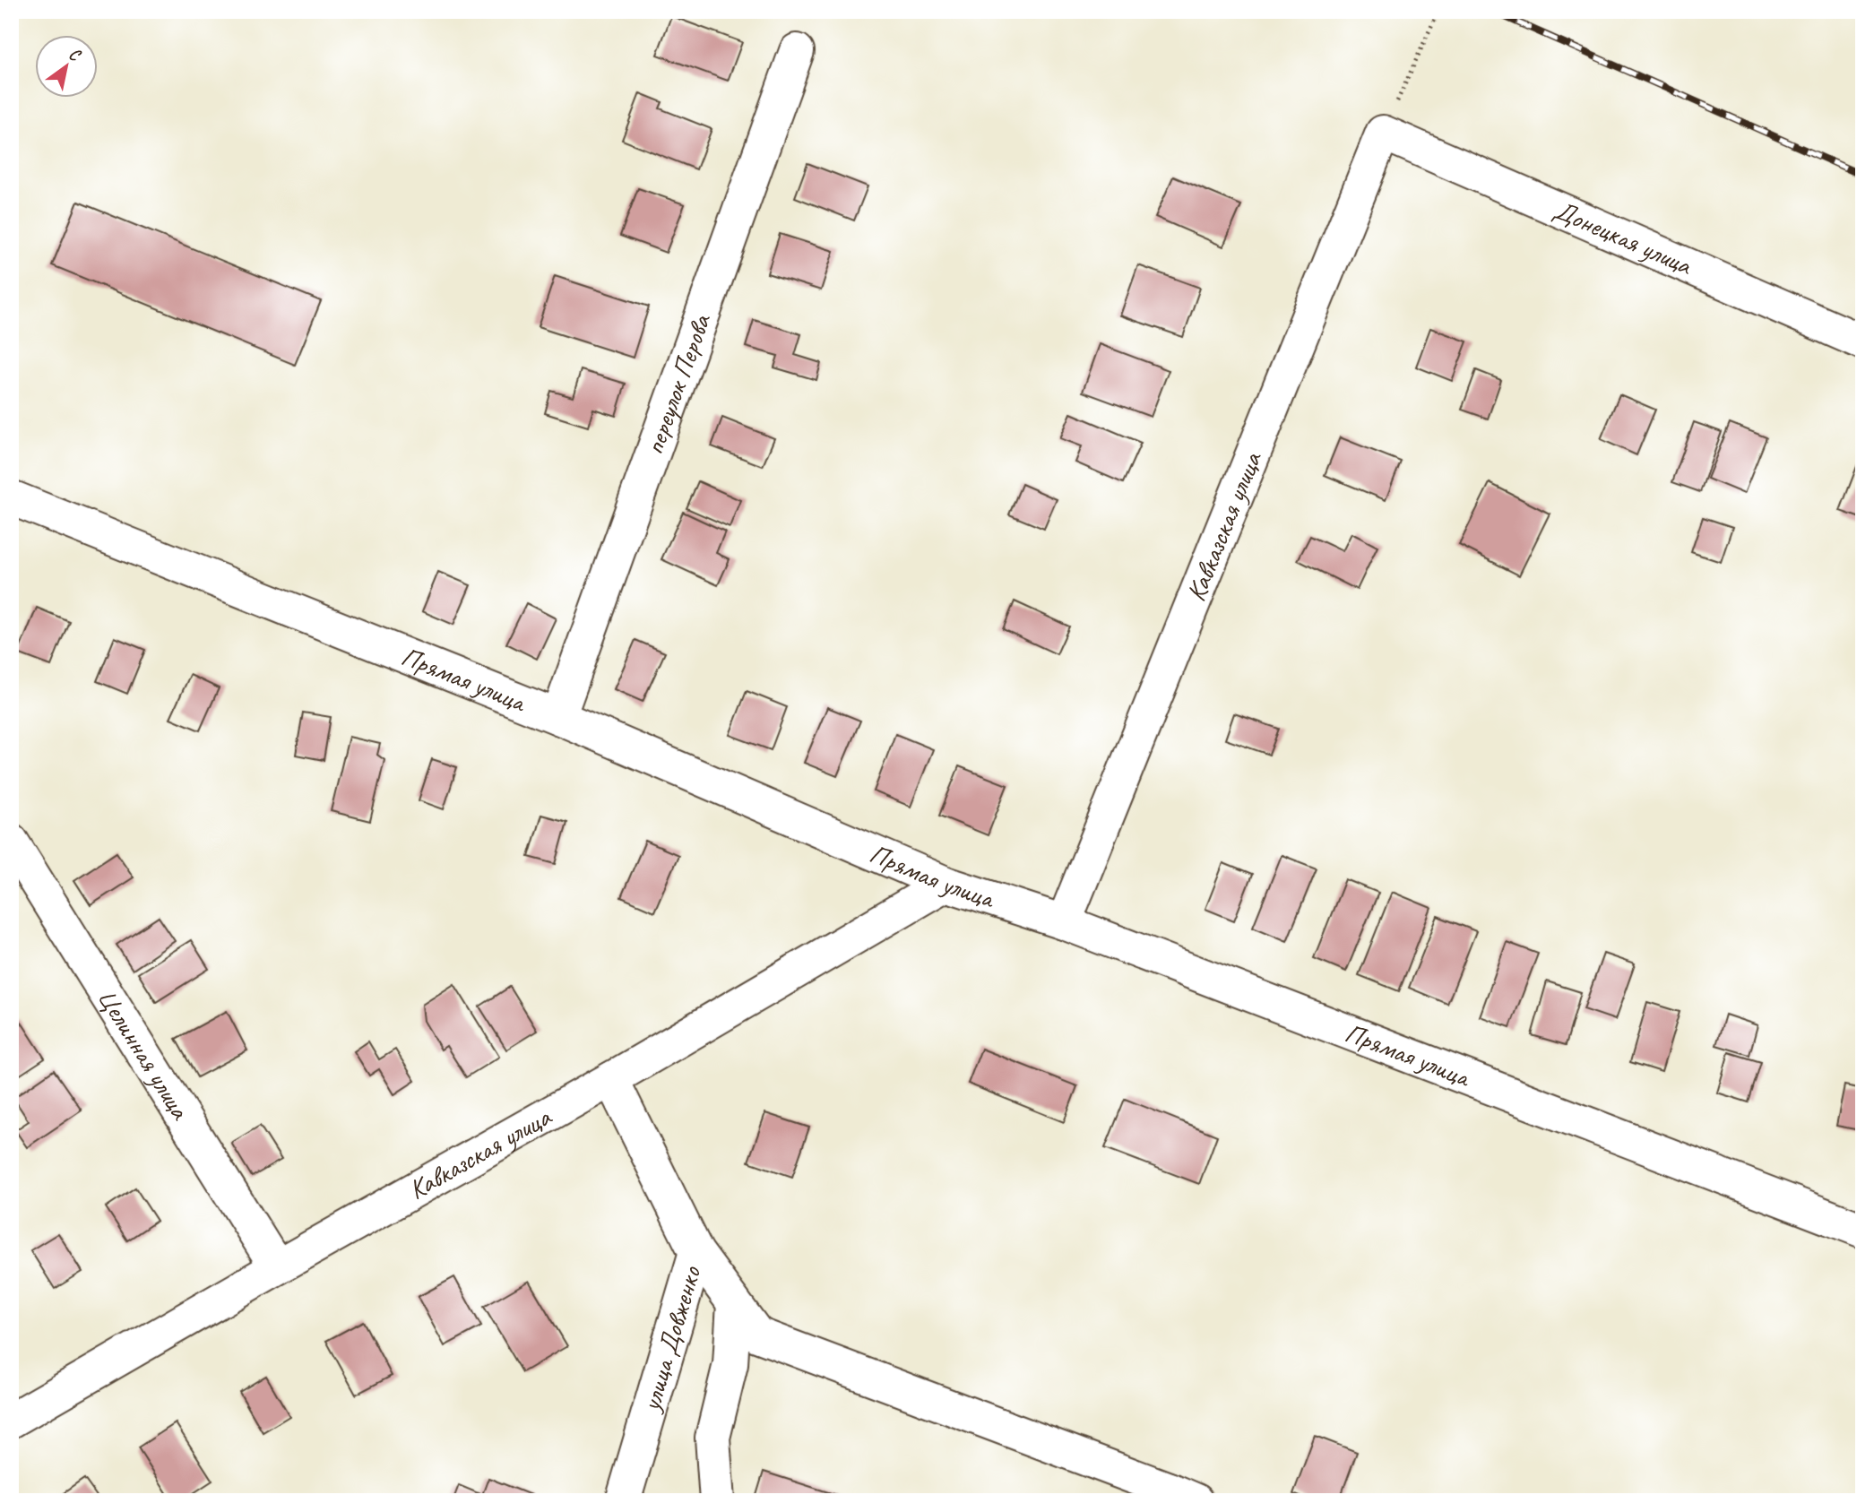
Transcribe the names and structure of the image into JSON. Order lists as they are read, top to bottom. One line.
{"streets":{"street":["Донецкая улица","переулок Перова","Кавказская улица","Прямая улица","Целинная улица","улица Довженко"]},"crossings":[["Донецкая улица","Кавказская улица"],["переулок Перова","Прямая улица"],["Кавказская улица","Прямая улица"],["Кавказская улица","Целинная улица"],["Кавказская улица","улица Довженко"]],"north":"top right"}
